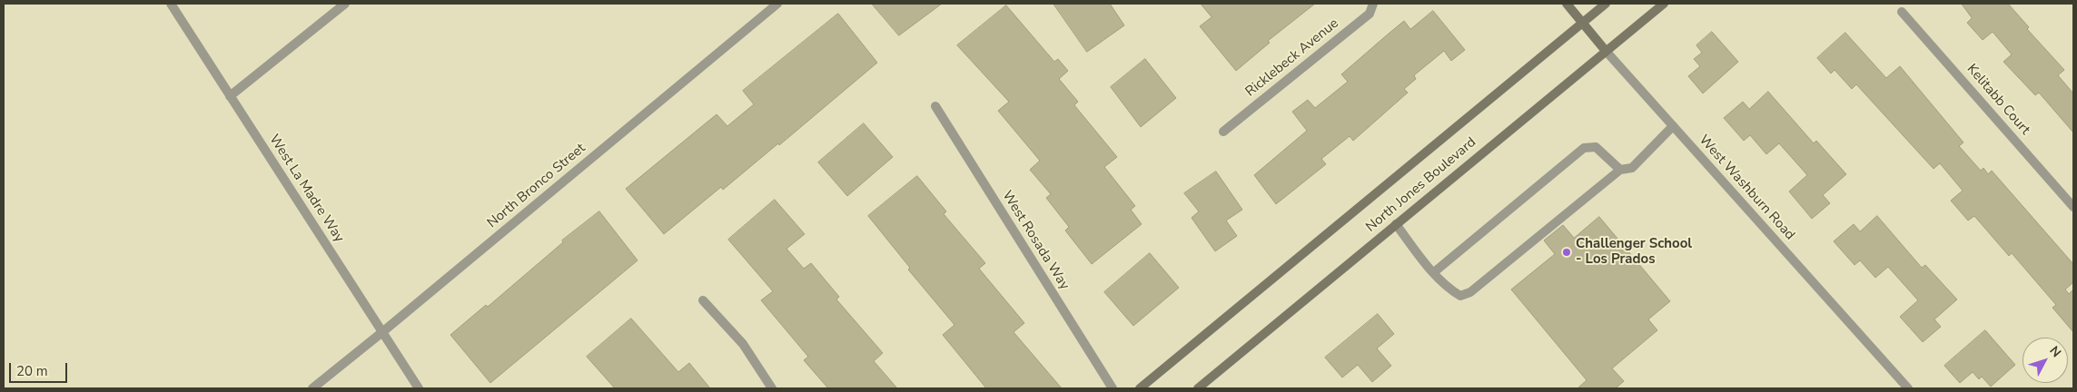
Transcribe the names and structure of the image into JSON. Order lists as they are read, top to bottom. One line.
{"streets":{"main road":["North Jones Boulevard","West Washburn Road"],"street":["Ricklebeck Avenue","Kelitabb Court","North Bronco Street","West La Madre Way","West Rosada Way"]},"crossings":[["North Jones Boulevard","West Washburn Road"],["North Bronco Street","West La Madre Way"]],"places":["Challenger School - Los Prados"],"scale_bar":"20 m","north":"top right"}
